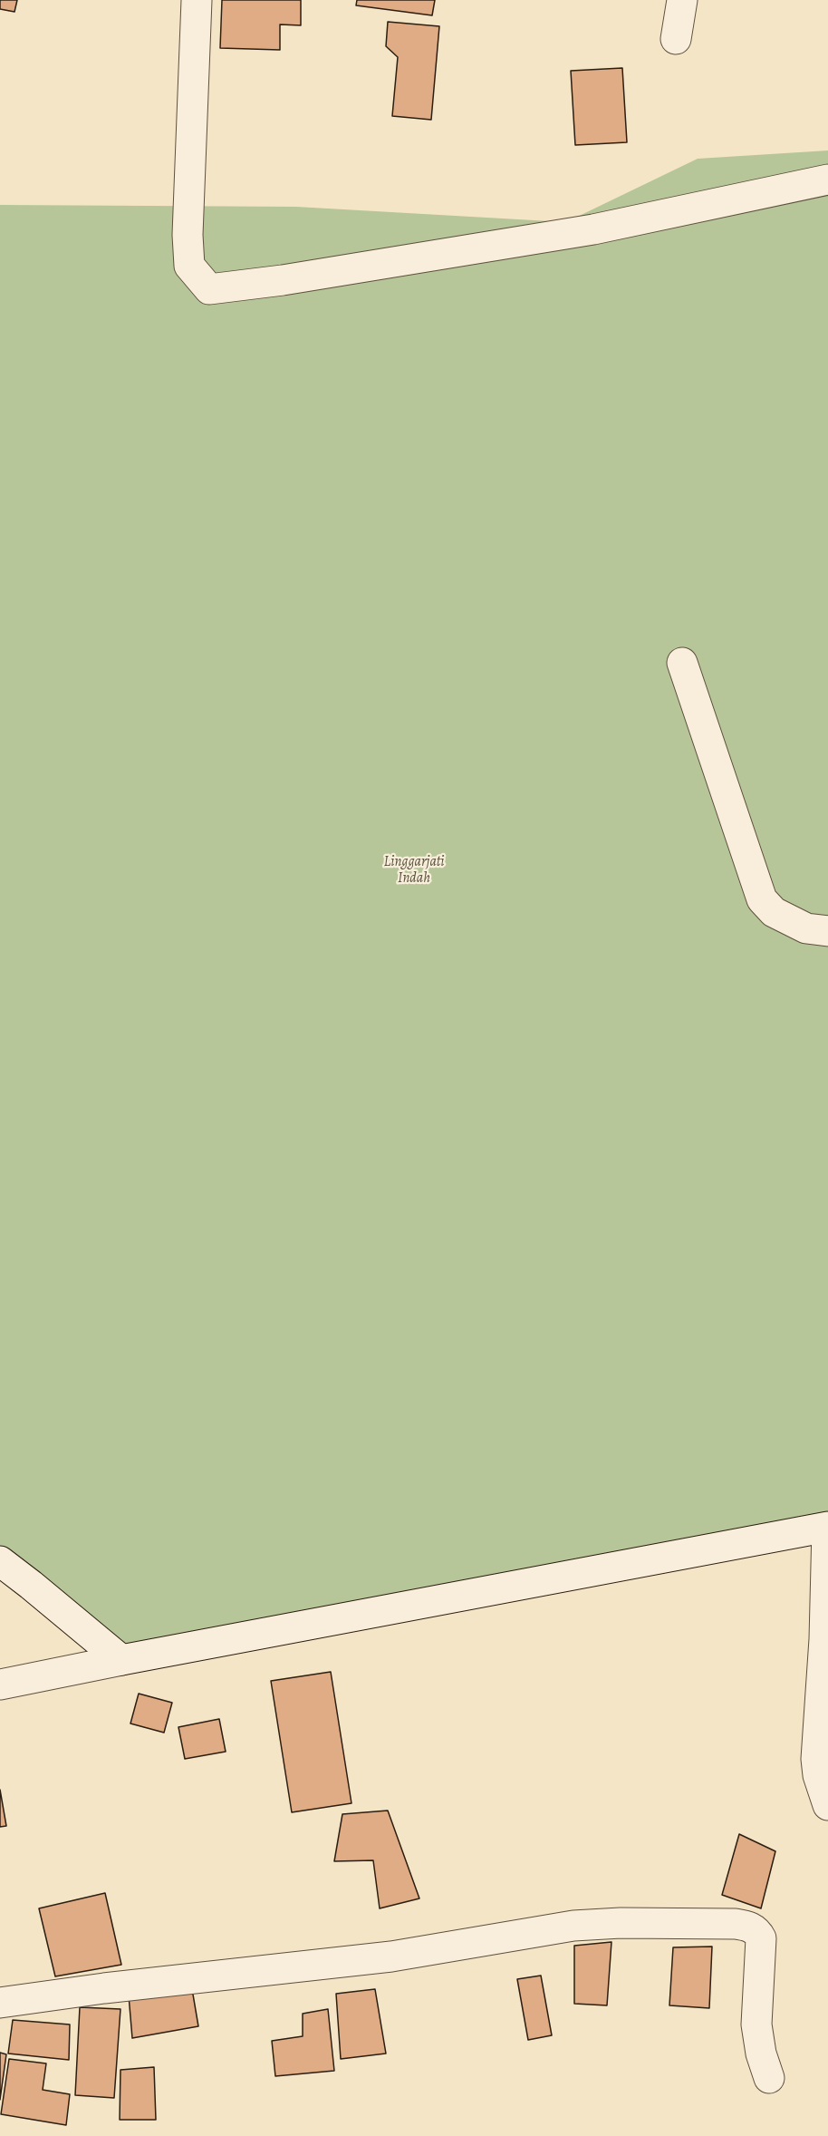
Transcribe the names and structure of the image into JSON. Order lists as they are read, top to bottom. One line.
{"parks":["Linggarjati Indah"]}
